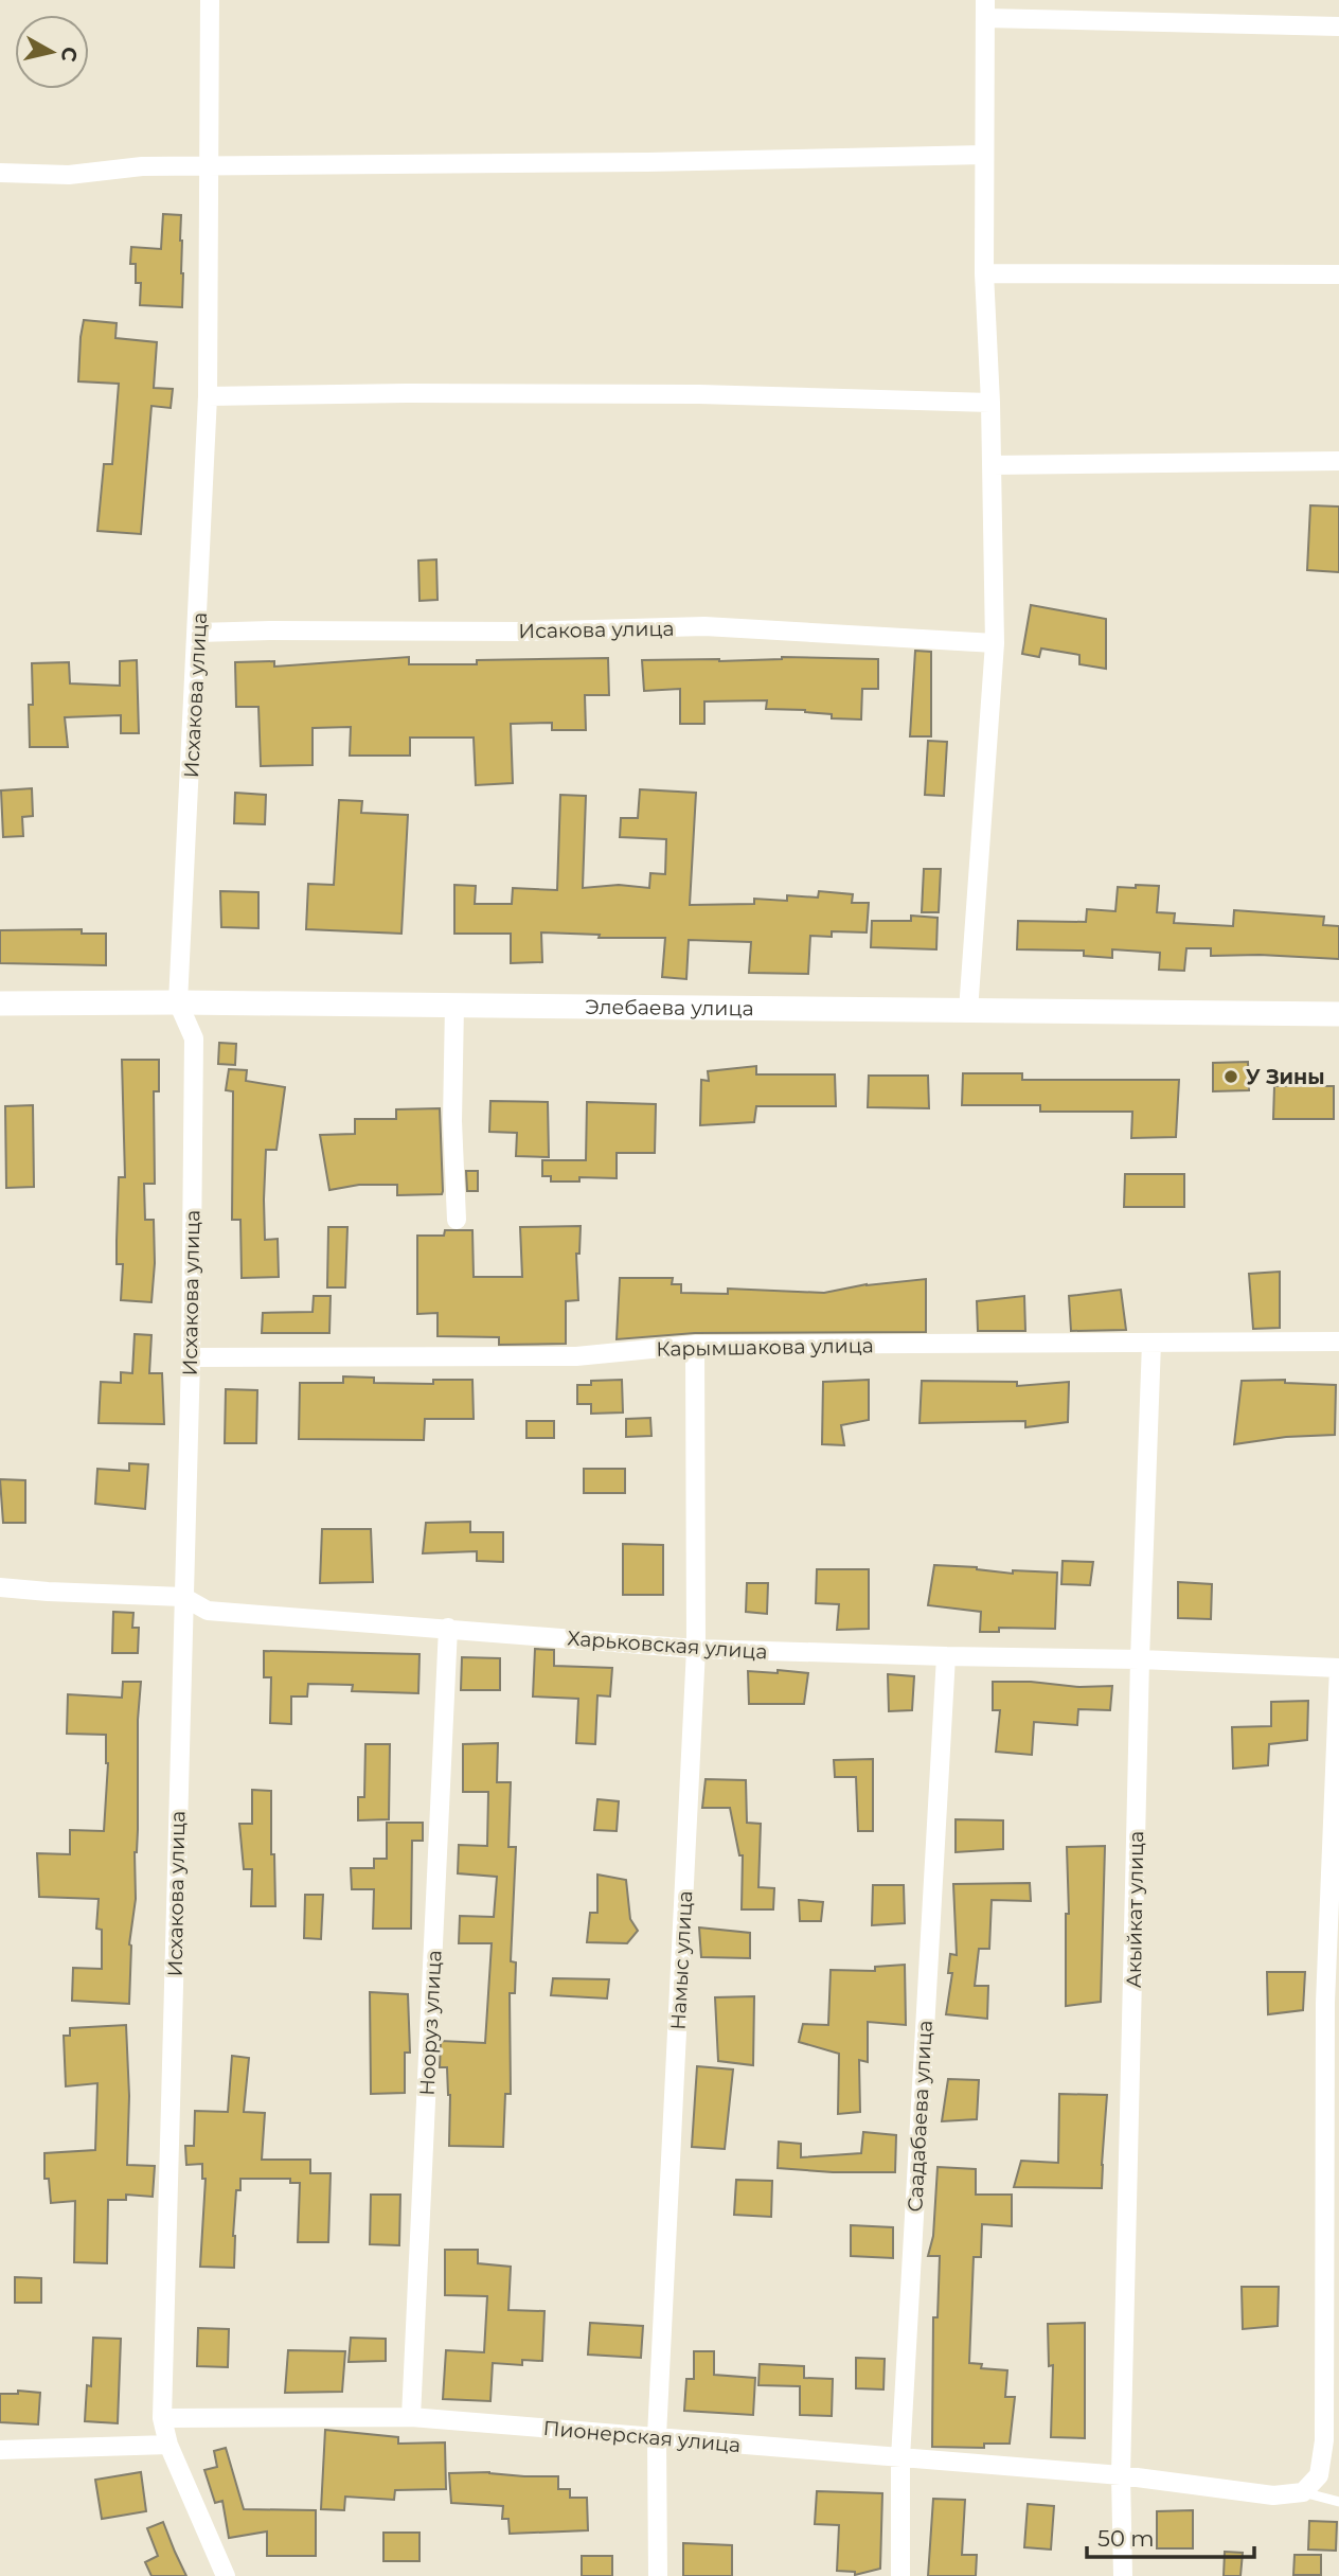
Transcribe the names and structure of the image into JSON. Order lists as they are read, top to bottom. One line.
{"streets":{"street":["Исакова улица","Исхакова улица","Элебаева улица","Карымшакова улица","Харьковская улица","Акыйкат улица","Намыс улица","Нооруз улица","Саадабаева улица","Пионерская улица"]},"crossings":[["Исакова улица","Исхакова улица"],["Исхакова улица","Элебаева улица"],["Исхакова улица","Карымшакова улица"],["Исхакова улица","Харьковская улица"],["Исхакова улица","Пионерская улица"],["Карымшакова улица","Акыйкат улица"],["Карымшакова улица","Намыс улица"],["Харьковская улица","Акыйкат улица"],["Харьковская улица","Намыс улица"],["Харьковская улица","Нооруз улица"],["Харьковская улица","Саадабаева улица"],["Акыйкат улица","Пионерская улица"],["Намыс улица","Пионерская улица"],["Нооруз улица","Пионерская улица"],["Саадабаева улица","Пионерская улица"]],"places":["У Зины"],"scale_bar":"50 m","north":"right"}
